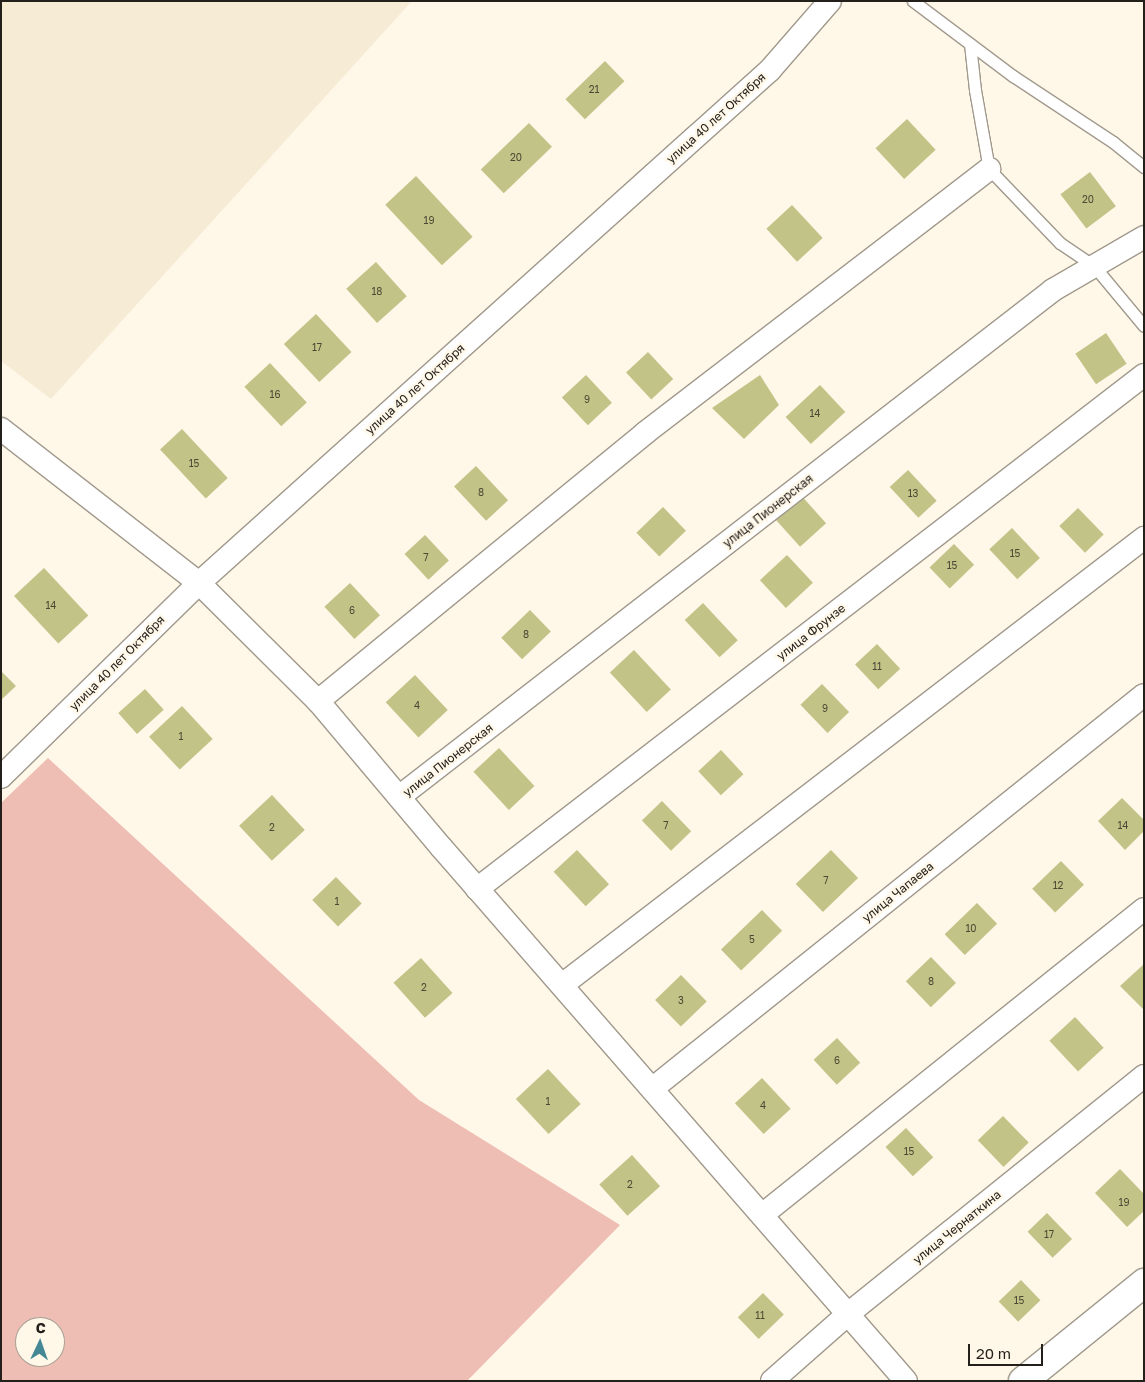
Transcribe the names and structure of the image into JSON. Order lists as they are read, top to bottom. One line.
{"streets":{"street":["улица 40 лет Октября","улица Пионерская","улица Фрунзе","улица Чапаева","улица Чернаткина"]},"house_numbers":["21","20","20","19","18","17","16","9","14","15","8","13","15","7","15","14","6","8","11","4","9","1","7","14","2","7","12","1","10","5","8","2","3","6","1","4","15","2","19","17","15","11"],"scale_bar":"20 m","north":"top"}
